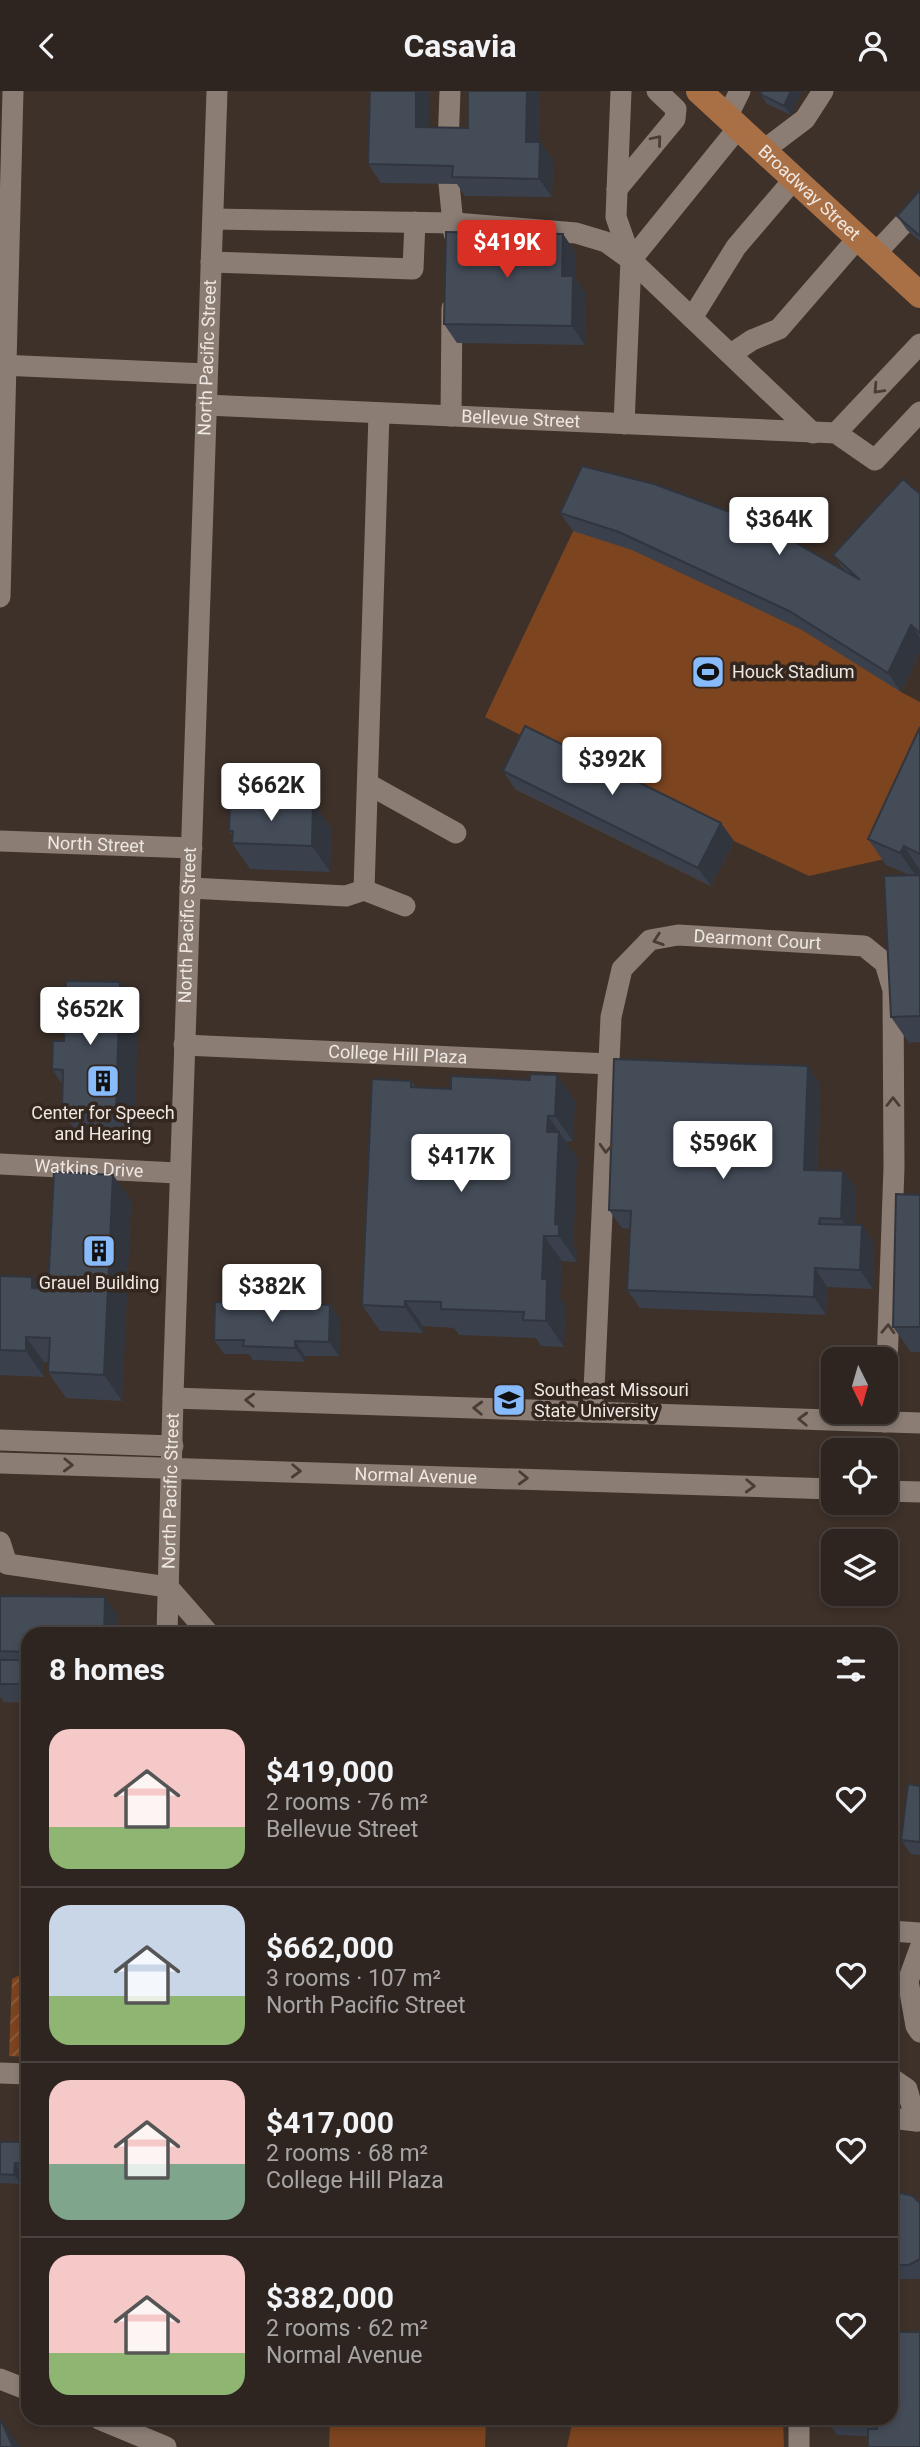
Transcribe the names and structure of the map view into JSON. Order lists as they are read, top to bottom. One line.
{"streets":{"main road":["Broadway Street"],"street":["North Pacific Street","Bellevue Street","North Street","Dearmont Court","College Hill Plaza","Watkins Drive","Normal Avenue"]},"crossings":[["North Pacific Street","Bellevue Street"],["North Pacific Street","North Street"],["North Pacific Street","College Hill Plaza"],["North Pacific Street","Watkins Drive"],["North Pacific Street","Normal Avenue"],["Dearmont Court","College Hill Plaza"]],"places":{"sports":["Houck Stadium"],"building":["Center for Speech and Hearing","Grauel Building"],"school or university":["Southeast Missouri State University"]},"north":"bottom","page":{"header":"Casavia","price":["$419K","$364K","$392K","$662K","$652K","$596K","$417K","$382K"],"heading":"8 homes","list":[{"name":"$419,000","note":"2 rooms · 76 m² · Bellevue Street"},{"name":"$662,000","note":"3 rooms · 107 m² · North Pacific Street"},{"name":"$417,000","note":"2 rooms · 68 m² · College Hill Plaza"},{"name":"$382,000","note":"2 rooms · 62 m² · Normal Avenue"}]}}
